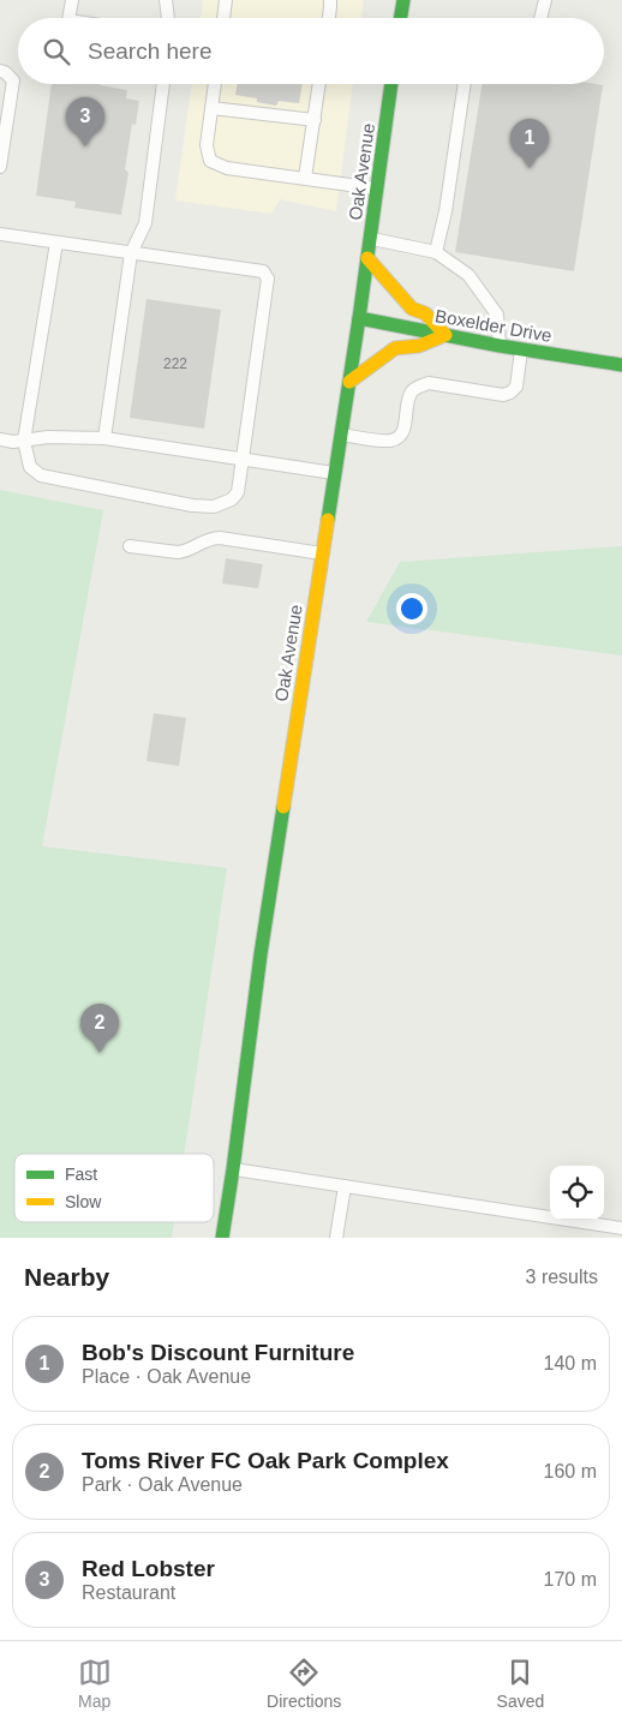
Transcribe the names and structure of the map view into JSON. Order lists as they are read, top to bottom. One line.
{"streets":{"street":["Oak Avenue","Boxelder Drive"]},"crossings":[["Oak Avenue","Boxelder Drive"]],"house_numbers":["222"],"legend":["Fast","Slow"],"page":{"search":"Search here","pins":["3","1","2"],"heading":["Nearby","3 results"],"list":[{"mark":"1","name":"Bob's Discount Furniture","note":"Place · Oak Avenue","value":"140 m"},{"mark":"2","name":"Toms River FC Oak Park Complex","note":"Park · Oak Avenue","value":"160 m"},{"mark":"3","name":"Red Lobster","note":"Restaurant","value":"170 m"}],"nav":["Map","Directions","Saved"]}}
